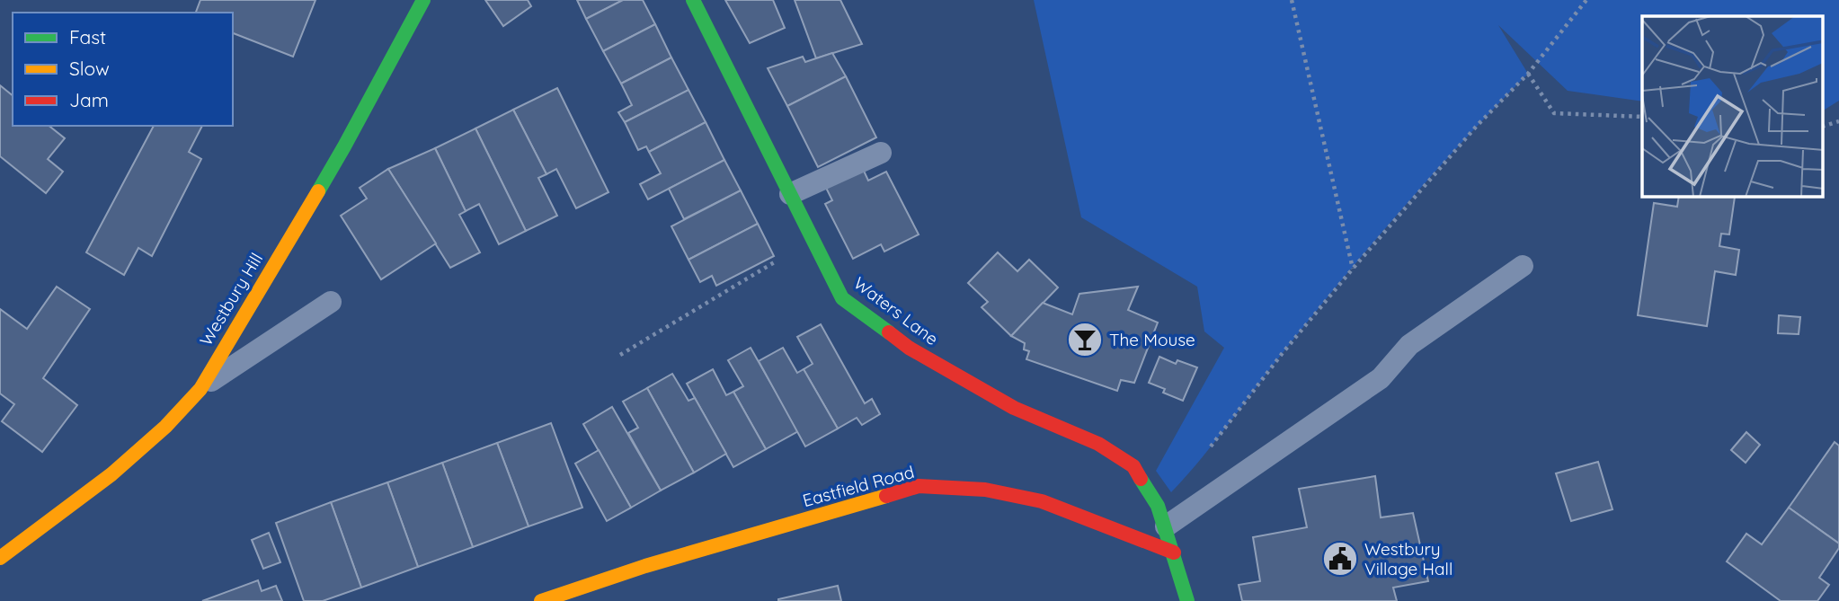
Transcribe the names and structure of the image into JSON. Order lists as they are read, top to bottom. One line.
{"streets":{"street":["Westbury Hill","Waters Lane","Eastfield Road"]},"crossings":[["Waters Lane","Eastfield Road"]],"places":{"bar":["The Mouse"],"public building":["Westbury Village Hall"]},"legend":["Fast","Slow","Jam"]}
